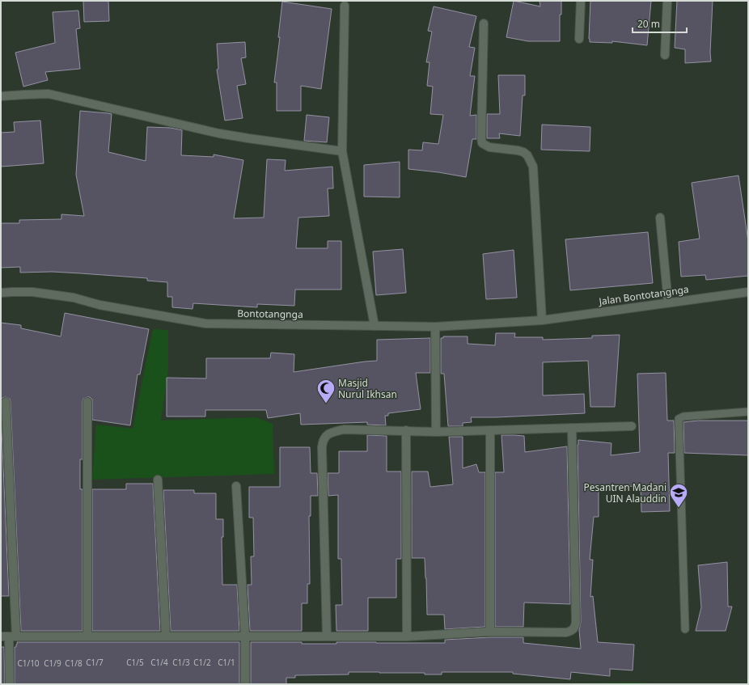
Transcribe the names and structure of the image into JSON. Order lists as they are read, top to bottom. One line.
{"streets":{"street":["Jalan Bontotangnga","Bontotangnga"]},"crossings":[["Jalan Bontotangnga","Bontotangnga"]],"places":{"mosque":["Masjid Nurul Ikhsan"],"school or university":["Pesantren Madani UIN Alauddin"]},"house_numbers":["C1/7","C1/5","C1/4","C1/3","C1/2","C1/1","C1/10","C1/9","C1/8"],"scale_bar":"20 m"}
